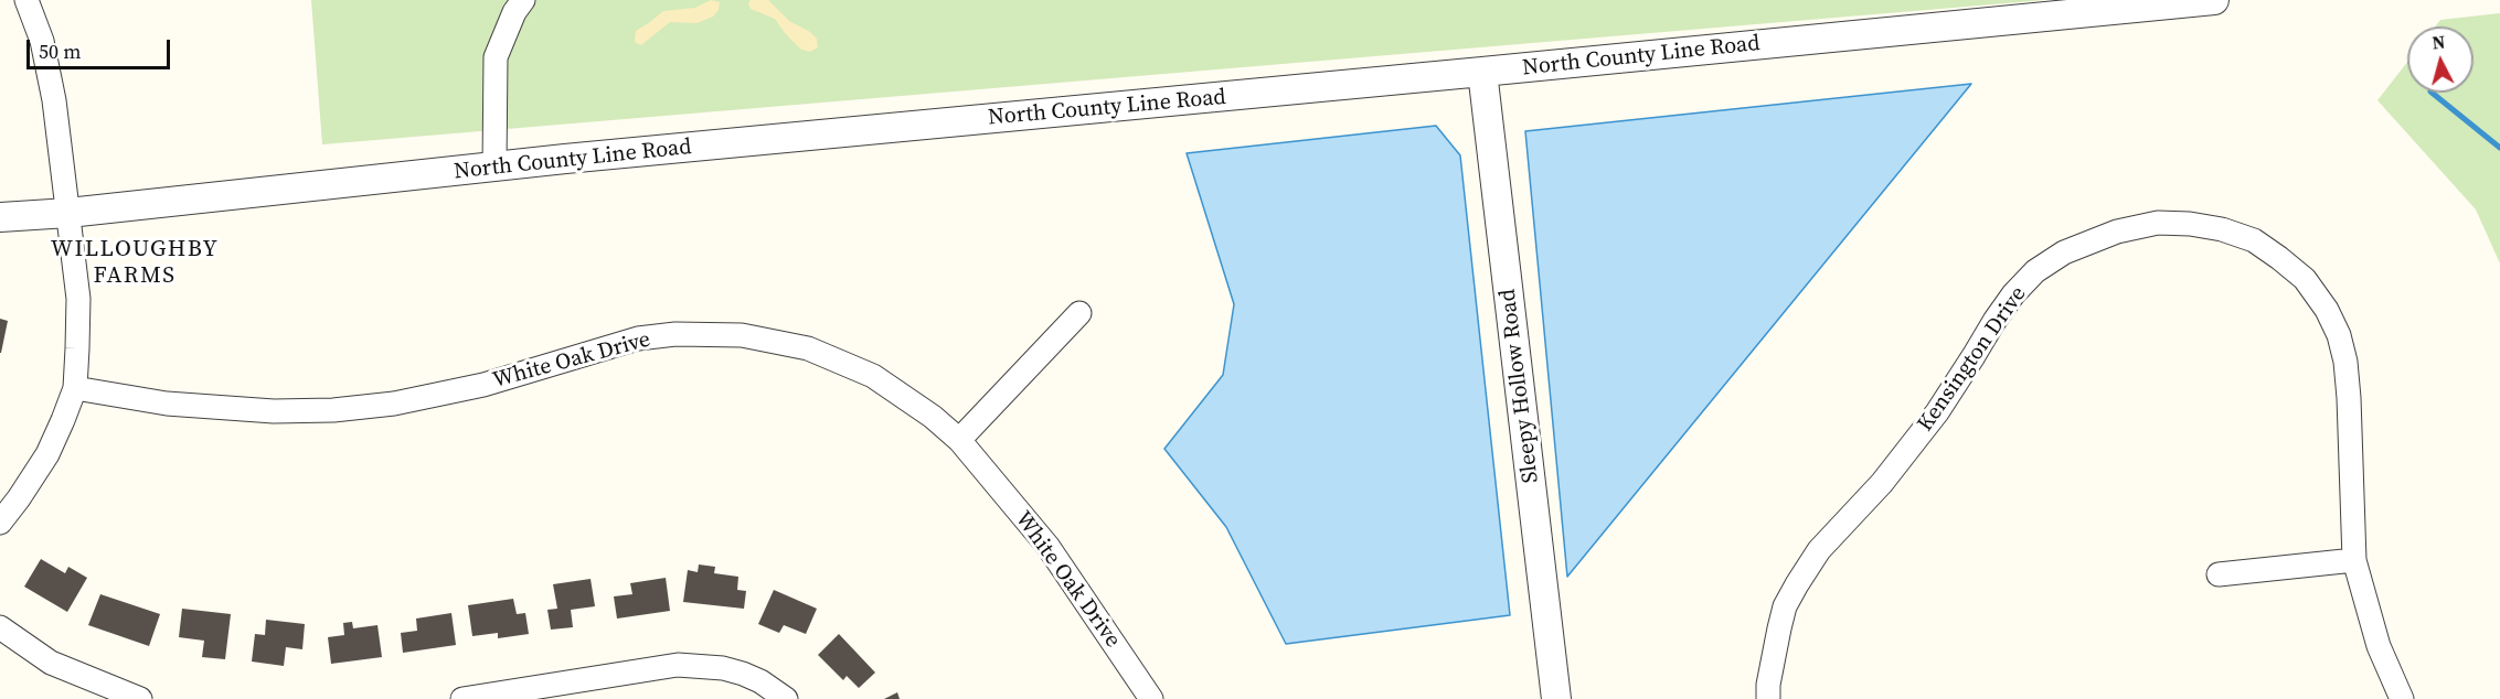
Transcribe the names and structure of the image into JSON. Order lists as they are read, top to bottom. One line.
{"streets":{"street":["North County Line Road","Kensington Drive","White Oak Drive","Sleepy Hollow Road"]},"crossings":[["North County Line Road","Sleepy Hollow Road"]],"districts":["WILLOUGHBY FARMS"],"scale_bar":"50 m","north":"top"}
